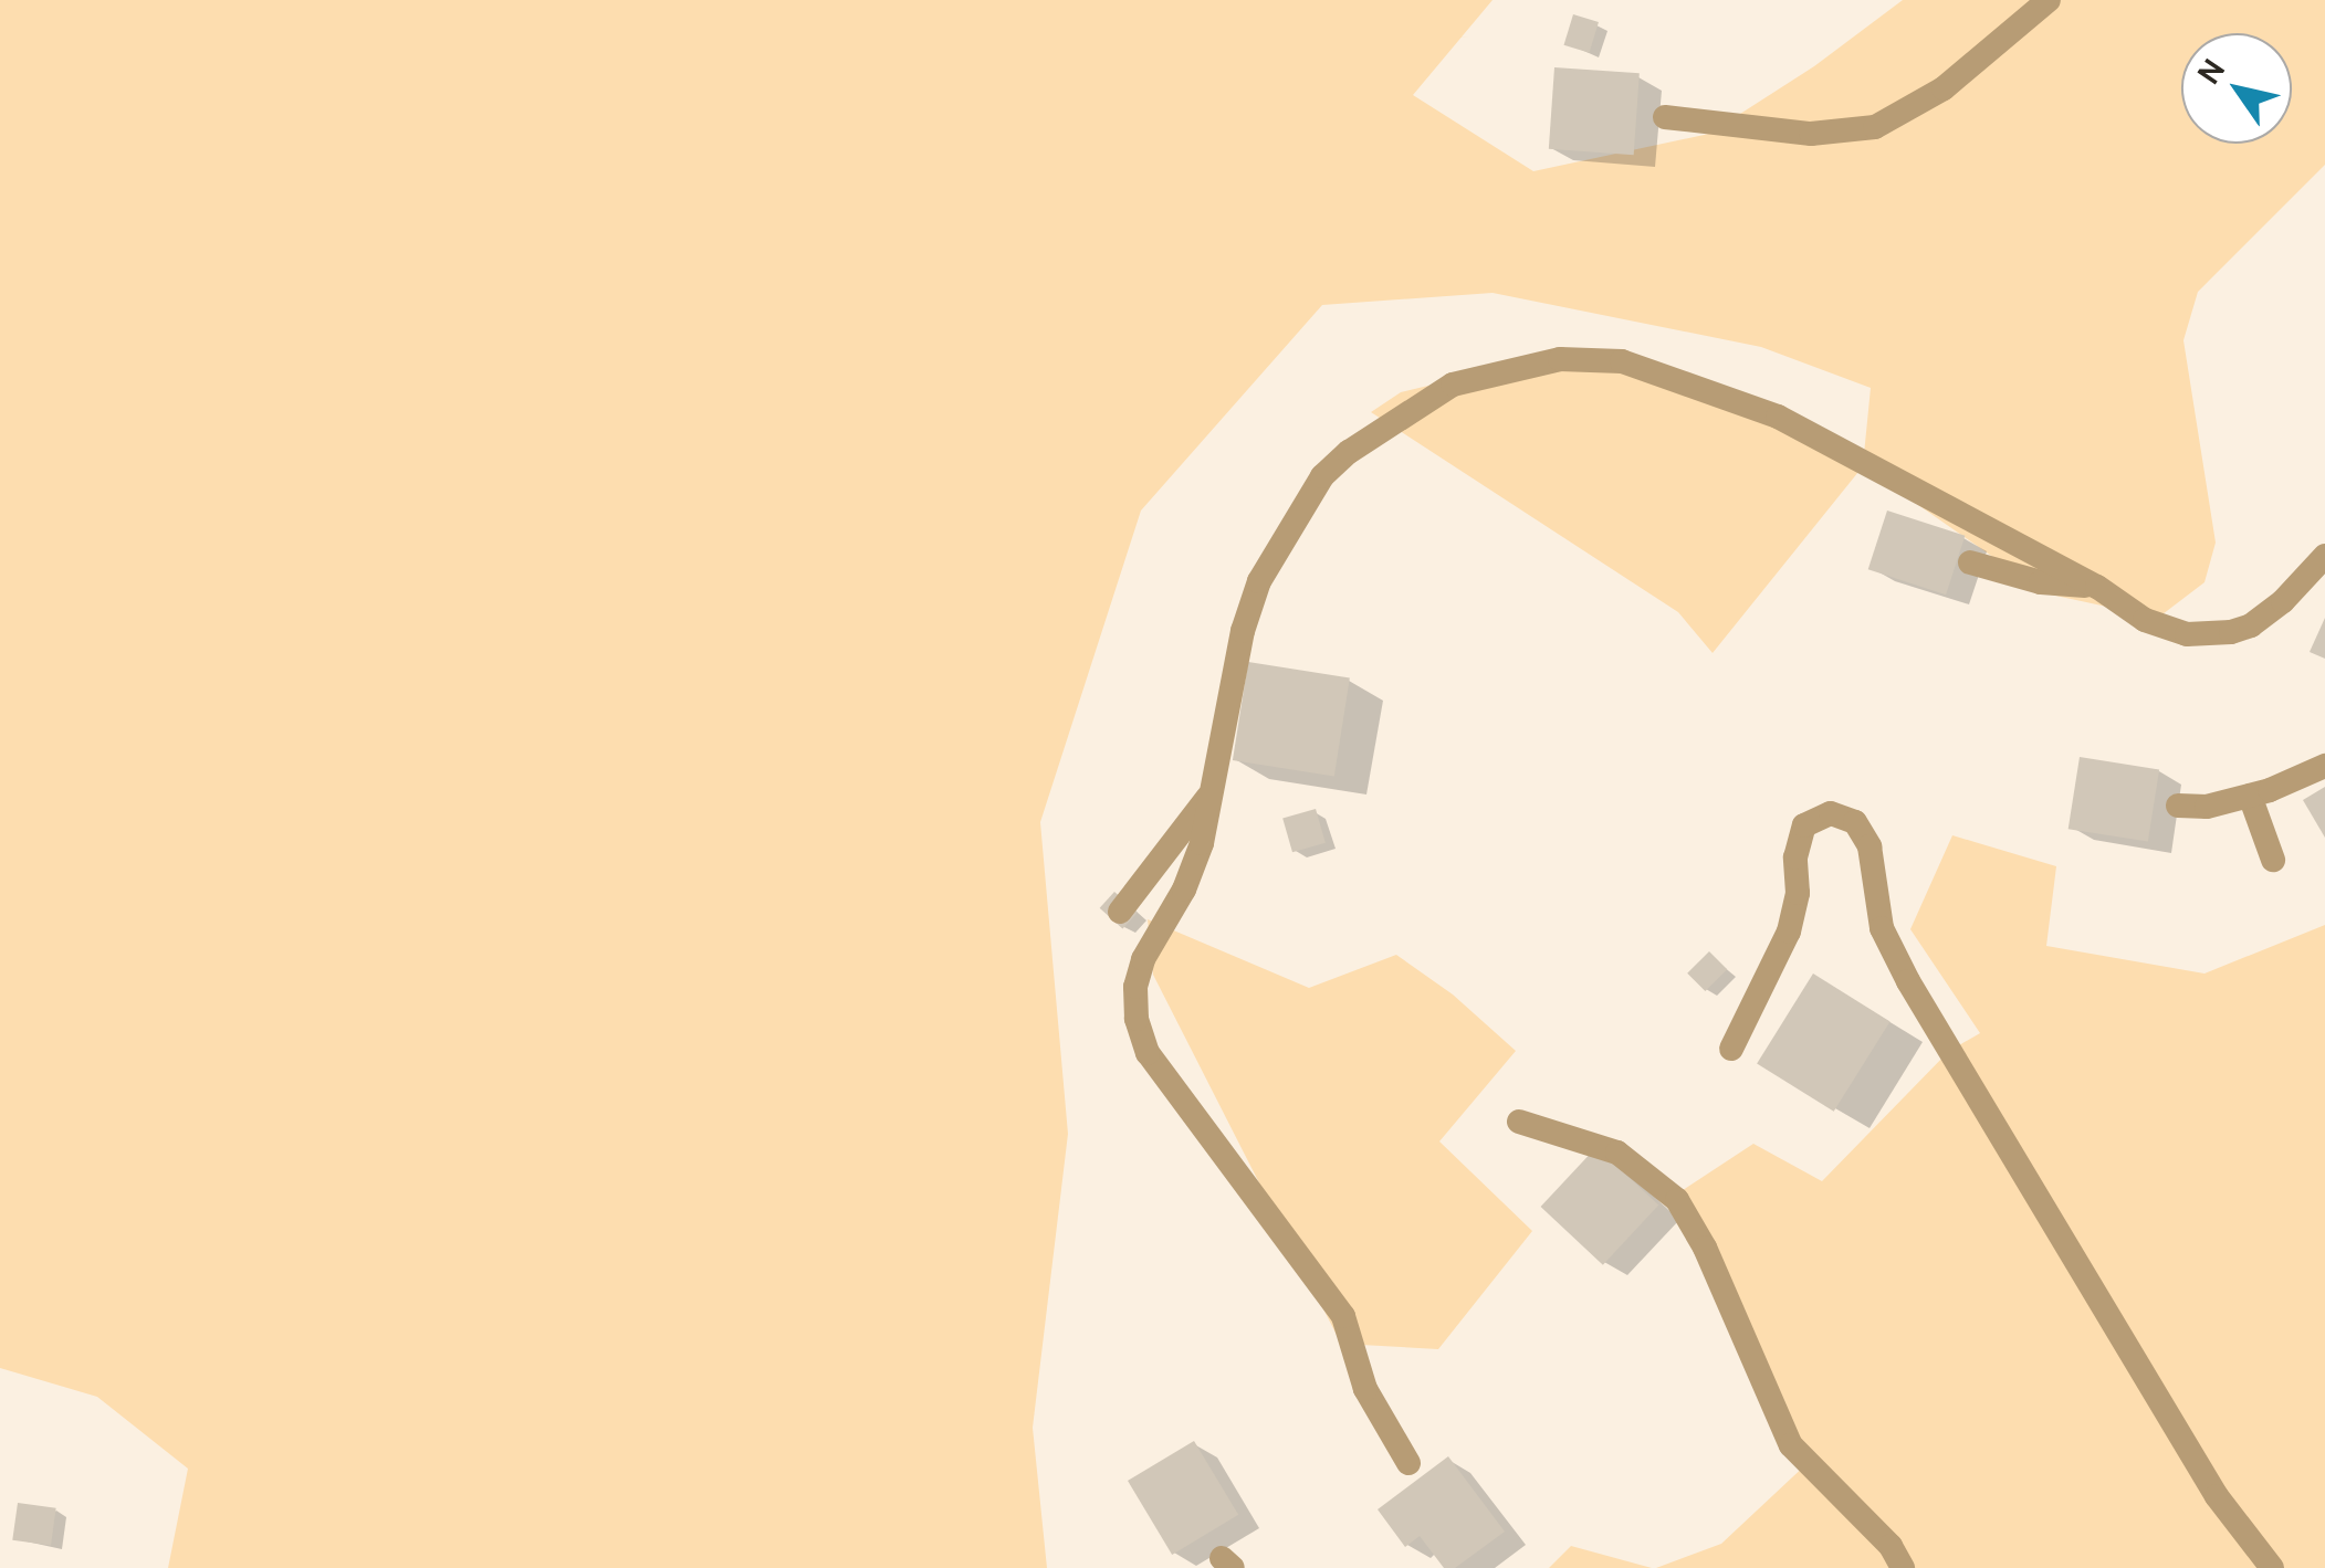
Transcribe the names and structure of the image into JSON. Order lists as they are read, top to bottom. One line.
{"north":"top left"}
